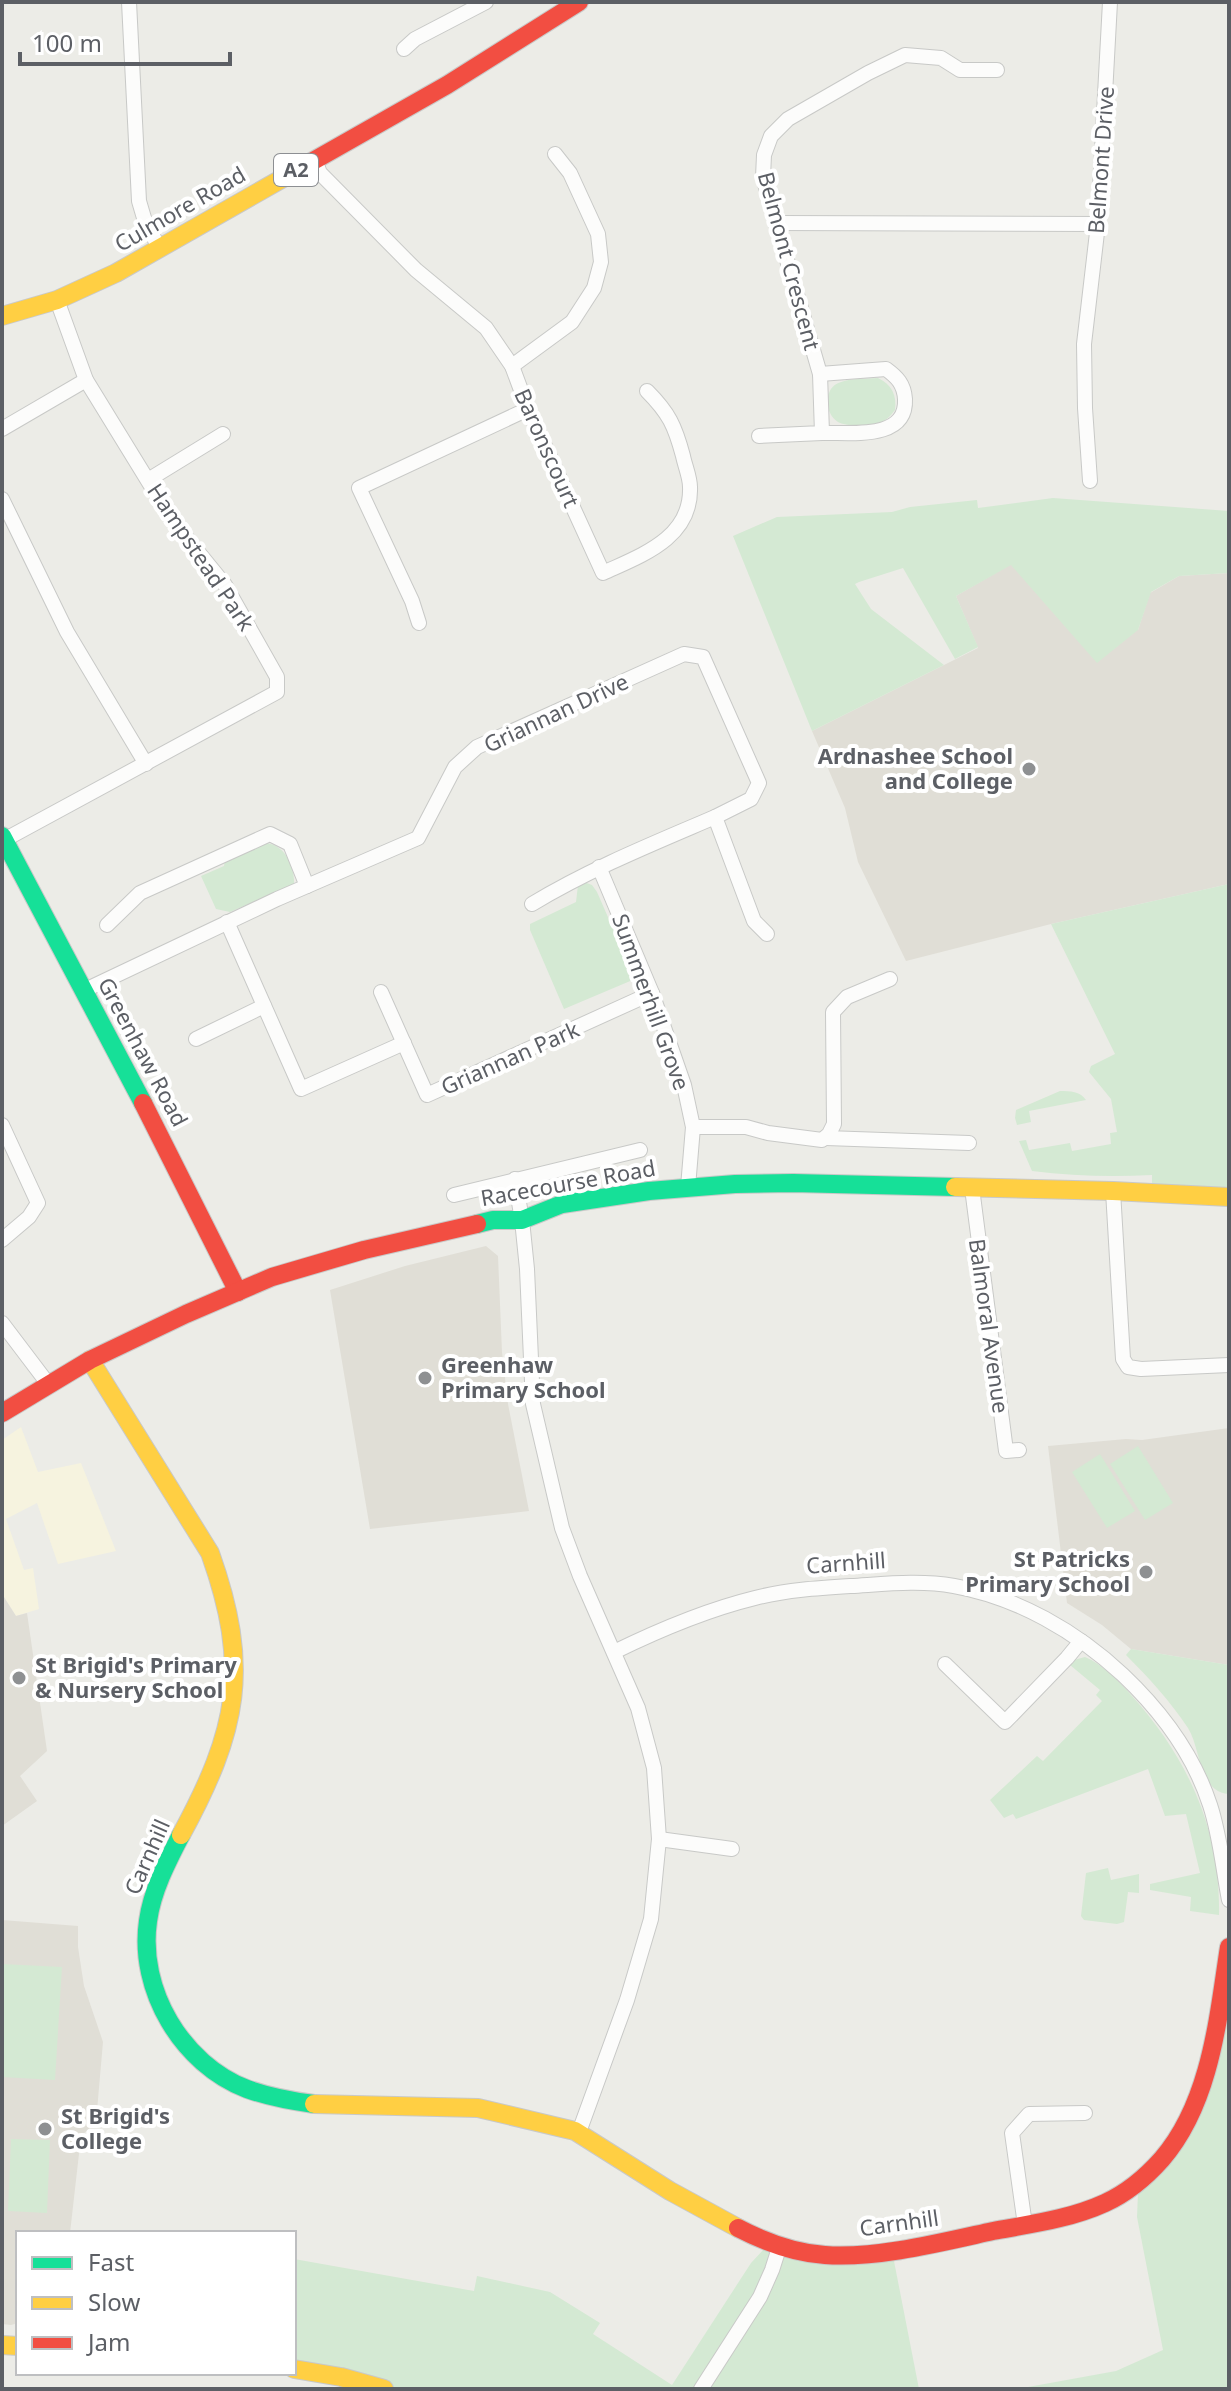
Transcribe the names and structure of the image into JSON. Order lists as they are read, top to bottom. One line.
{"streets":{"main road":["A2","Culmore Road","Greenhaw Road","Racecourse Road","Carnhill"],"street":["Belmont Drive","Belmont Crescent","Baronscourt","Hampstead Park","Griannan Drive","Summerhill Grove","Griannan Park","Balmoral Avenue"]},"crossings":[["Culmore Road","Baronscourt"],["Culmore Road","Hampstead Park"],["Hampstead Park","Greenhaw Road"],["Griannan Drive","Summerhill Grove"],["Griannan Drive","Greenhaw Road"],["Summerhill Grove","Griannan Park"],["Summerhill Grove","Racecourse Road"],["Greenhaw Road","Racecourse Road"],["Racecourse Road","Balmoral Avenue"],["Racecourse Road","Carnhill"]],"places":["Ardnashee School and College","Greenhaw Primary School","St Patricks Primary School","St Brigid's Primary & Nursery School","St Brigid's College"],"legend":["Fast","Slow","Jam"],"scale_bar":"100 m"}
